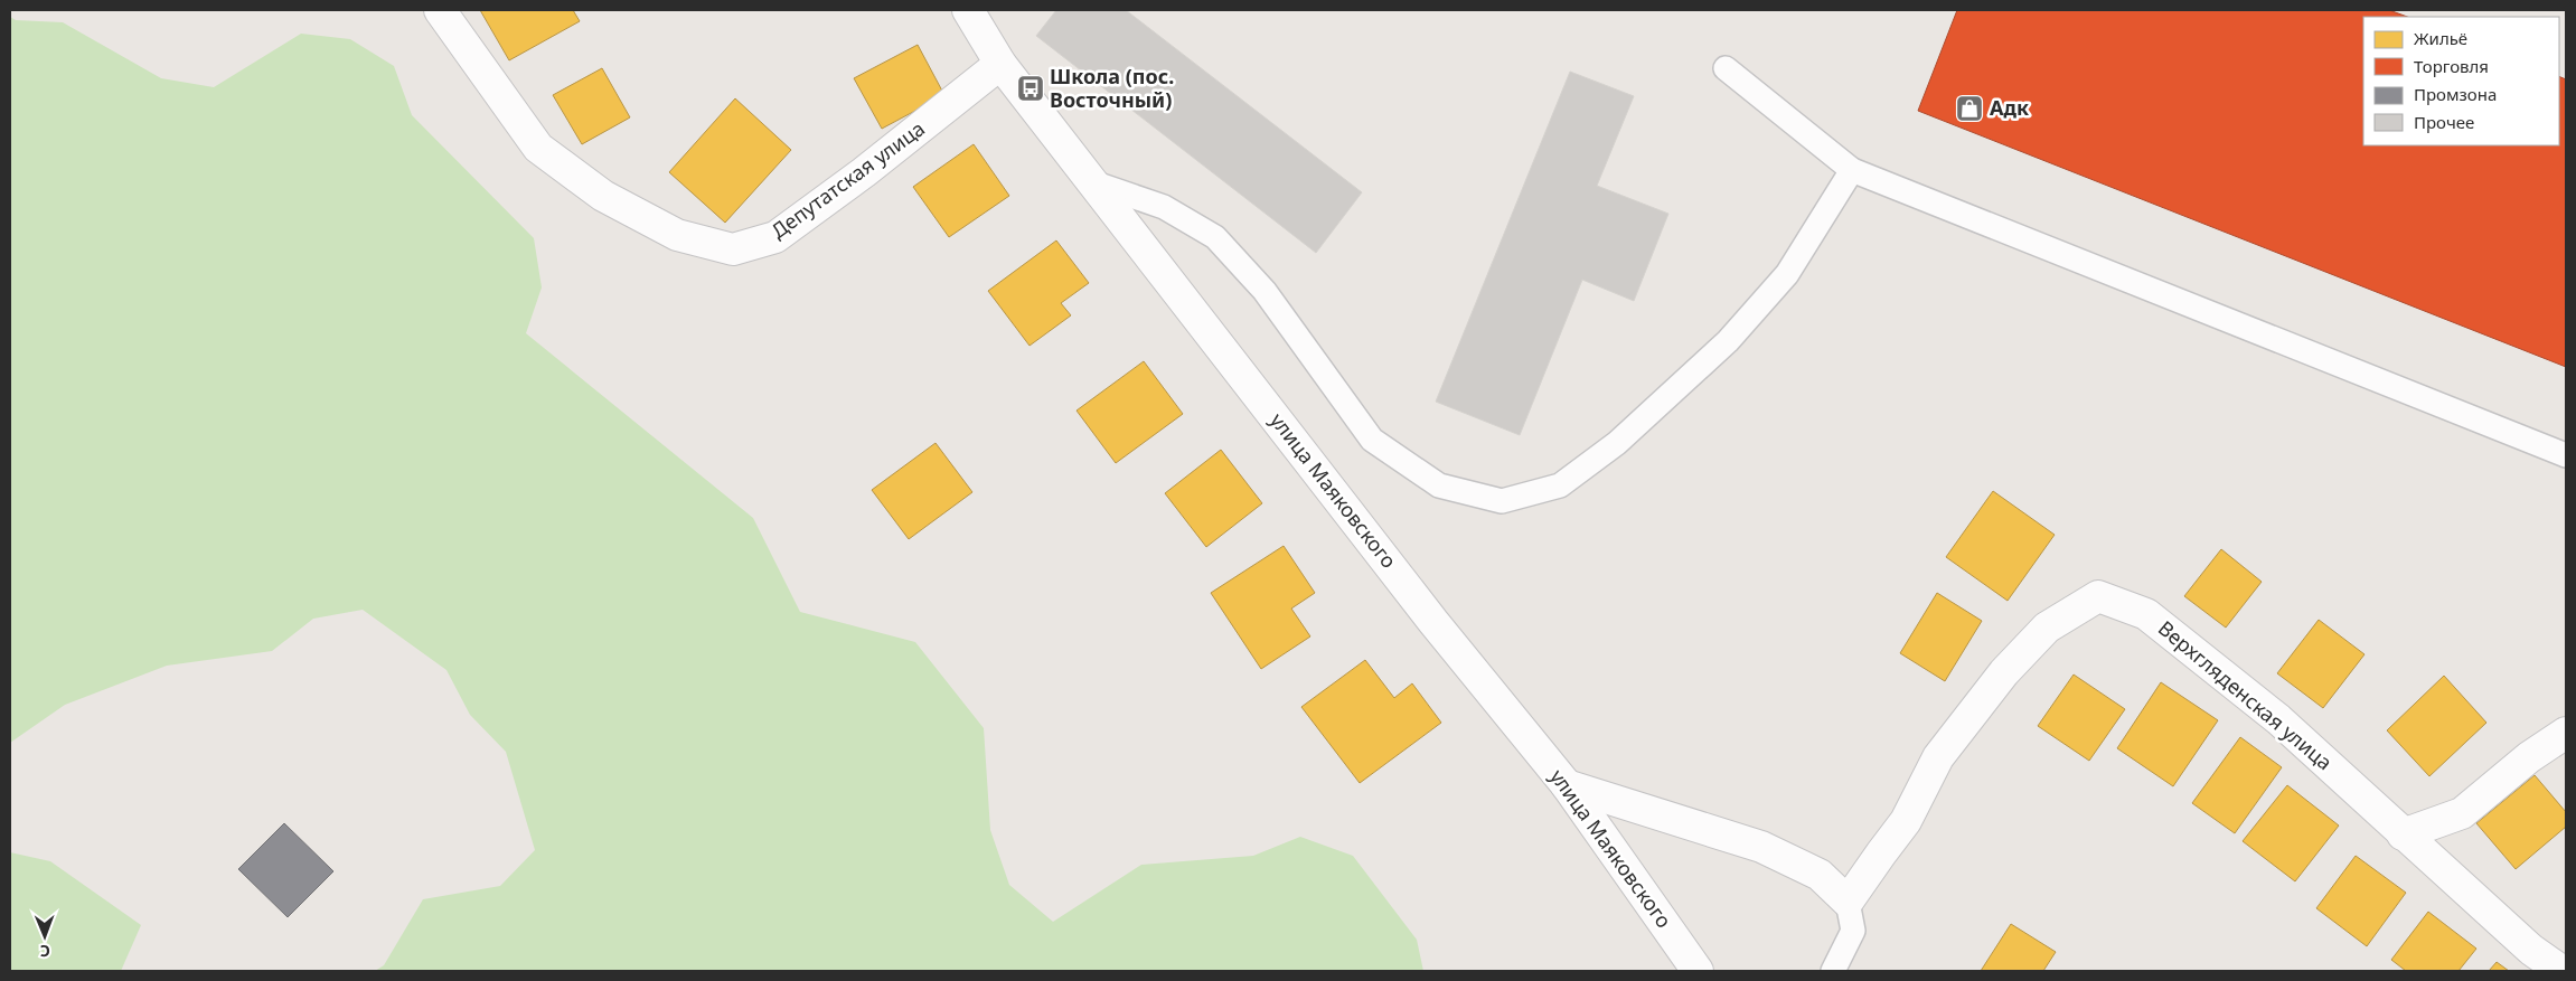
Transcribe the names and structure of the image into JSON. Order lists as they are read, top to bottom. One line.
{"streets":{"street":["Депутатская улица","улица Маяковского","Верхгляденская улица"]},"crossings":[["Депутатская улица","улица Маяковского"]],"places":{"bus stop":["Школа (пос. Восточный)"],"shop":["Адк"]},"legend":["Жильё","Торговля","Промзона","Прочее"],"north":"bottom"}
